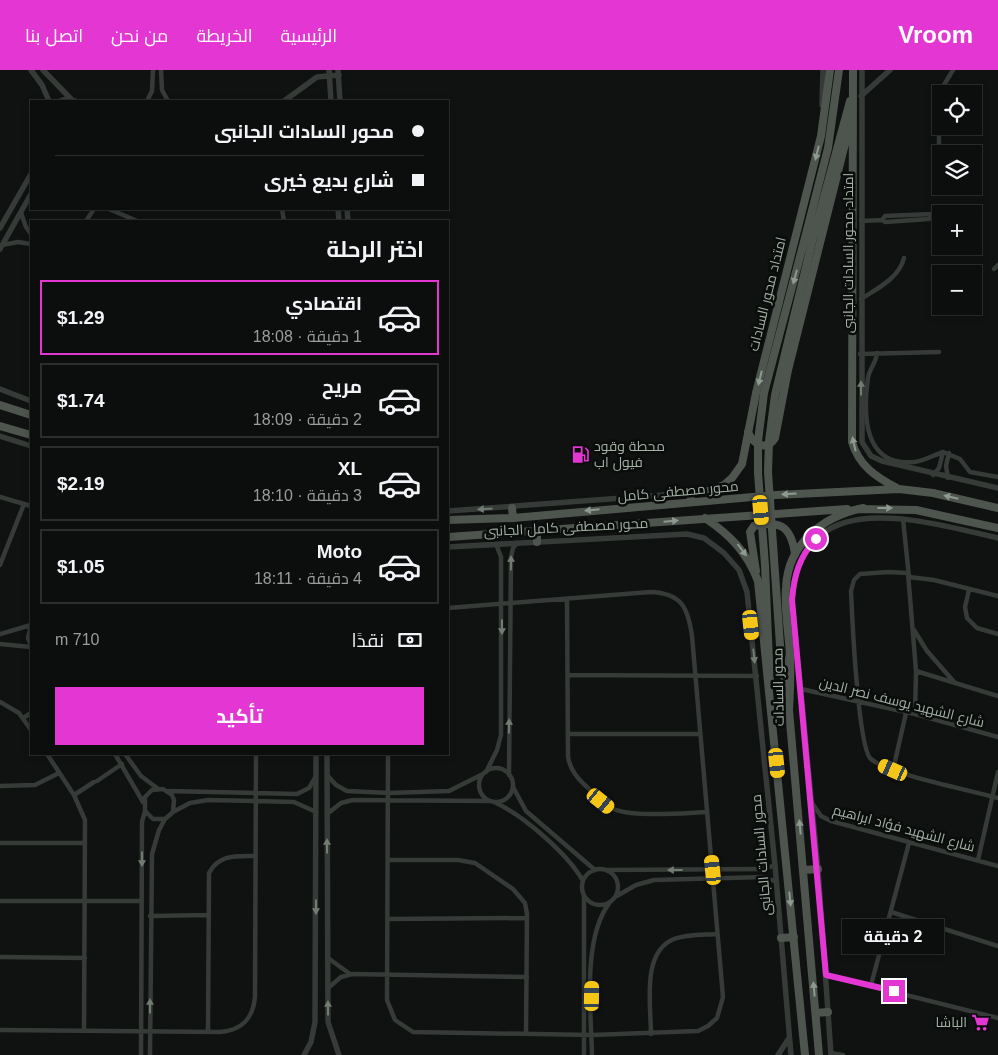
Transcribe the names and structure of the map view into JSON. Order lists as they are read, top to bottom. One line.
{"streets":{"main road":["امتداد محور السادات","محور مصطفى كامل","محور السادات"],"street":["امتداد محور السادات الجانبى","محور مصطفى كامل الجانبى","شارع الشهيد يوسف نصر الدين","شارع الشهيد فؤاد ابراهيم","محور السادات الجانبى"]},"crossings":[["امتداد محور السادات","محور مصطفى كامل الجانبى"],["امتداد محور السادات","محور السادات"],["محور مصطفى كامل","محور السادات"],["محور مصطفى كامل الجانبى","محور السادات الجانبى"]],"places":{"fuel station":["محطة وقود فيول اب"],"supermarket":["الباشا"]},"page":{"header":"Vroom","nav":["الرئيسية","الخريطة","من نحن","اتصل بنا"],"map_buttons":["+","−"],"banner":["محور السادات الجانبى","شارع بديع خيرى"],"heading":"اختر الرحلة","list":[{"name":"اقتصادي","note":"1 دقيقة · 18:08","value":"$1.29"},{"name":"مريح","note":"2 دقيقة · 18:09","value":"$1.74"},{"name":"XL","note":"3 دقيقة · 18:10","value":"$2.19"},{"name":"Moto","note":"4 دقيقة · 18:11","value":"$1.05"}],"pay":["نقدًا","710 m"],"buttons":"تأكيد","bubble":"2 دقيقة"}}
